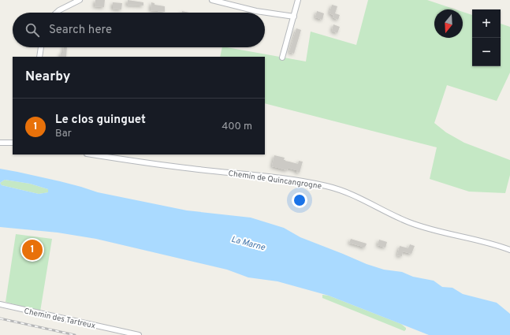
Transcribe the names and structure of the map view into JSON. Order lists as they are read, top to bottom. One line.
{"streets":{"street":["Chemin de Quincangrogne","Chemin des Tartreux"]},"water":["La Marne"],"north":"bottom","page":{"map_buttons":["+","−"],"search":"Search here","heading":"Nearby","list":[{"mark":"1","name":"Le clos guinguet","note":"Bar","value":"400 m"}],"pins":"1"}}
